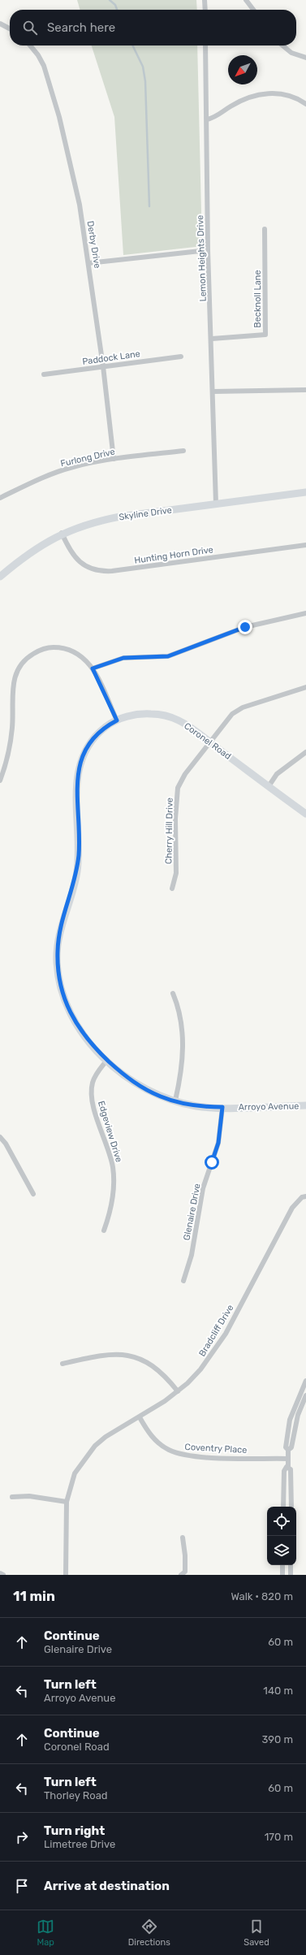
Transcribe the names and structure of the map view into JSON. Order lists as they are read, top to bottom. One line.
{"streets":{"street":["Derby Drive","Lemon Heights Drive","Becknoll Lane","Paddock Lane","Furlong Drive","Skyline Drive","Hunting Horn Drive","Coronel Road","Cherry Hill Drive","Arroyo Avenue","Edgeview Drive","Glenaire Drive","Bradcliff Drive","Coventry Place"]},"crossings":[["Derby Drive","Paddock Lane"],["Derby Drive","Furlong Drive"],["Lemon Heights Drive","Becknoll Lane"],["Lemon Heights Drive","Skyline Drive"],["Skyline Drive","Hunting Horn Drive"],["Coronel Road","Cherry Hill Drive"],["Coronel Road","Arroyo Avenue"],["Coronel Road","Edgeview Drive"],["Arroyo Avenue","Edgeview Drive"],["Arroyo Avenue","Glenaire Drive"],["Bradcliff Drive","Coventry Place"]],"north":"bottom left","page":{"search":"Search here","heading":["11 min","Walk · 820 m"],"list":[["Continue","Glenaire Drive","60 m"],["Turn left","Arroyo Avenue","140 m"],["Continue","Coronel Road","390 m"],["Turn left","Thorley Road","60 m"],["Turn right","Limetree Drive","170 m"],"Arrive at destination"],"nav":["Map","Directions","Saved"]}}
